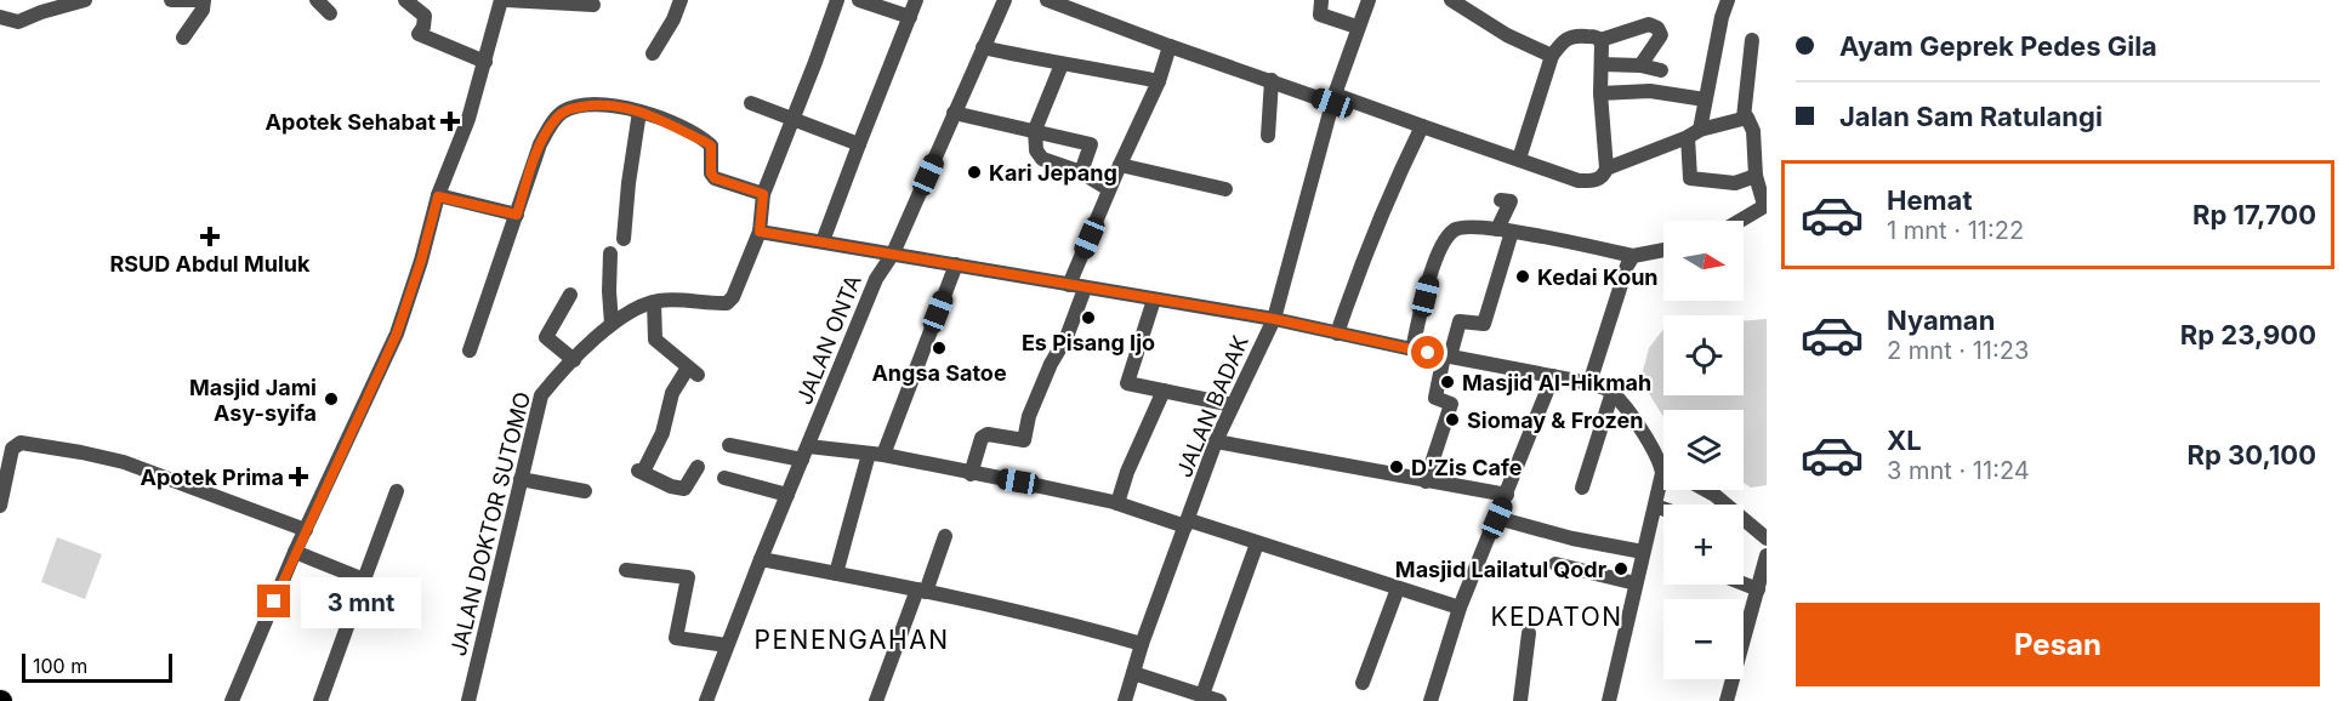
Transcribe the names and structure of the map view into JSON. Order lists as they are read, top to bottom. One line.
{"streets":{"street":["JALAN ONTA","JALAN BADAK","JALAN DOKTOR SUTOMO"]},"districts":["KEDATON","PENENGAHAN"],"places":{"health":["Apotek Sehabat","RSUD Abdul Muluk","Apotek Prima"],"other":["Kari Jepang","Kedai Koun","Es Pisang Ijo","Angsa Satoe","Masjid Al-Hikmah","Masjid Jami Asy-syifa","Siomay & Frozen","D'Zis Cafe","Masjid Lailatul Qodr"]},"scale_bar":"100 m","north":"right","page":{"banner":["Ayam Geprek Pedes Gila","Jalan Sam Ratulangi"],"list":[{"name":"Hemat","note":"1 mnt · 11:22","value":"Rp 17,700"},{"name":"Nyaman","note":"2 mnt · 11:23","value":"Rp 23,900"},{"name":"XL","note":"3 mnt · 11:24","value":"Rp 30,100"}],"map_buttons":["+","−"],"bubble":"3 mnt","buttons":"Pesan","scale":"100 m"}}
